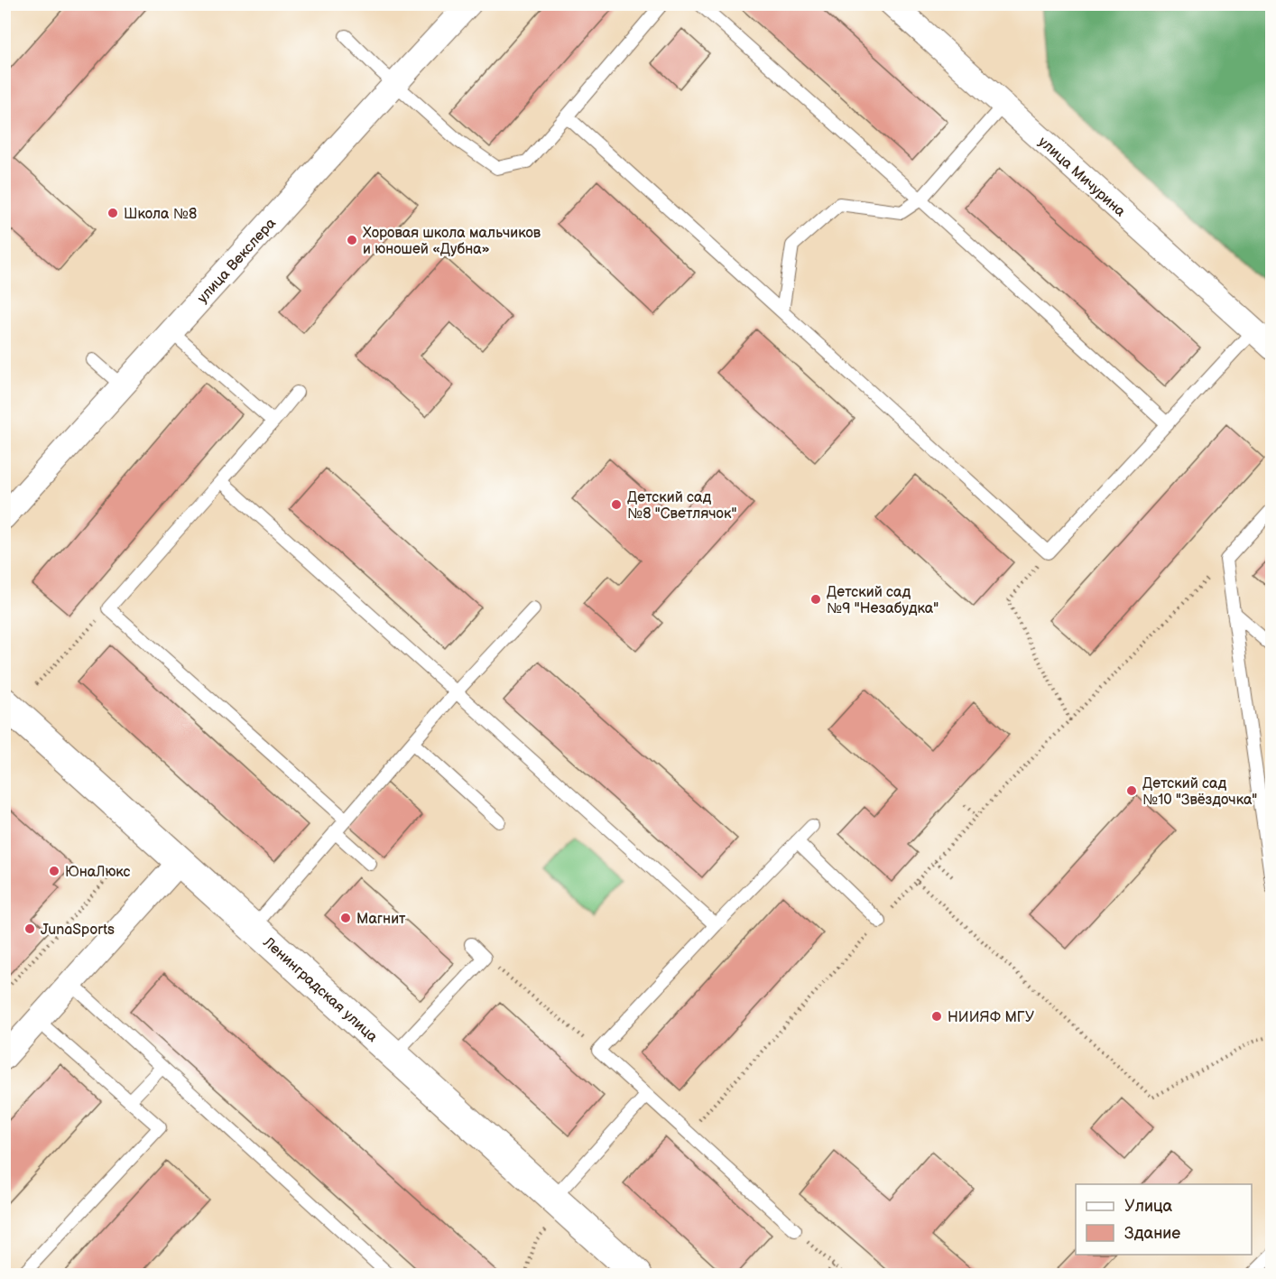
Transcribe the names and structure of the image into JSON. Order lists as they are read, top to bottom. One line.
{"streets":{"street":["улица Мичурина","улица Векслера","Ленинградская улица"]},"places":["Школа №8","Хоровая школа мальчиков и юношей «Дубна»","Детский сад №8 \"Светлячок\"","Детский сад №9 \"Незабудка\"","Детский сад №10 \"Звёздочка\"","ЮнаЛюкс","Магнит","JunaSports","НИИЯФ МГУ"],"legend":["Улица","Здание"]}
